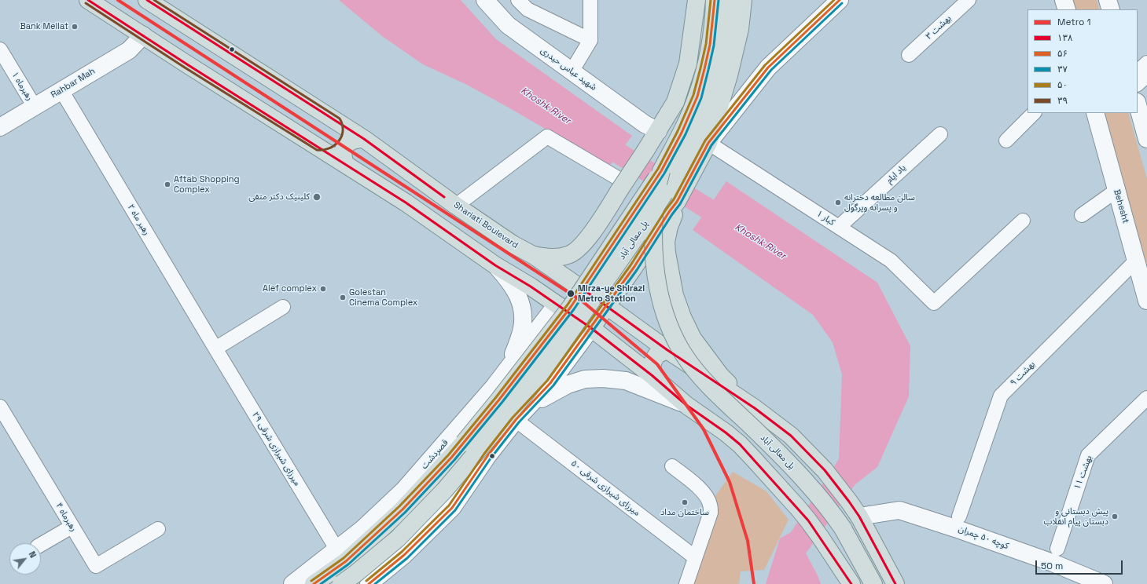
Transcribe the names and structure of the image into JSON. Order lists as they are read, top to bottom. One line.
{"streets":{"main road":["Shariati Boulevard","پل معالی آباد"],"street":["۳ بهشت","شهید عباس حیدری","Rahbar Mah","۱ رهبرماه","یاد ایام","Behesht","۱ کبار","۲ رهبر ماه","۹ بهشت","۲۹ میرزای شیرازی شرقی","قصردشت","۱۱ بهشت","۵۰ میرزای شیرازی شرقی","۴ رهبرماه","کوچه ۵۰ چمران"]},"crossings":[["Rahbar Mah","۱ رهبرماه"],["Rahbar Mah","۲ رهبر ماه"],["یاد ایام","۱ کبار"],["Behesht","۹ بهشت"],["۲ رهبر ماه","۲۹ میرزای شیرازی شرقی"],["۲۹ میرزای شیرازی شرقی","قصردشت"]],"water":["Khoshk River"],"places":["Bank Mellat","Aftab Shopping Complex","کلینیک دکتر متقی","سالن مطالعه دخترانه و پسرانه ویرگول","Alef complex","Mirza-ye Shirazi Metro Station","Golestan Cinema Complex","ساختمان مداد","پیش دبستانی و دبستان پیام انقلاب"],"lines":["metro line 1","transit line ۱۳۸","transit line ۵۶","transit line ۳۷","transit line ۵۰","transit line ۳۹"],"legend":["Metro 1","۱۳۸","۵۶","۳۷","۵۰","۳۹"],"scale_bar":"50 m","north":"top right"}
